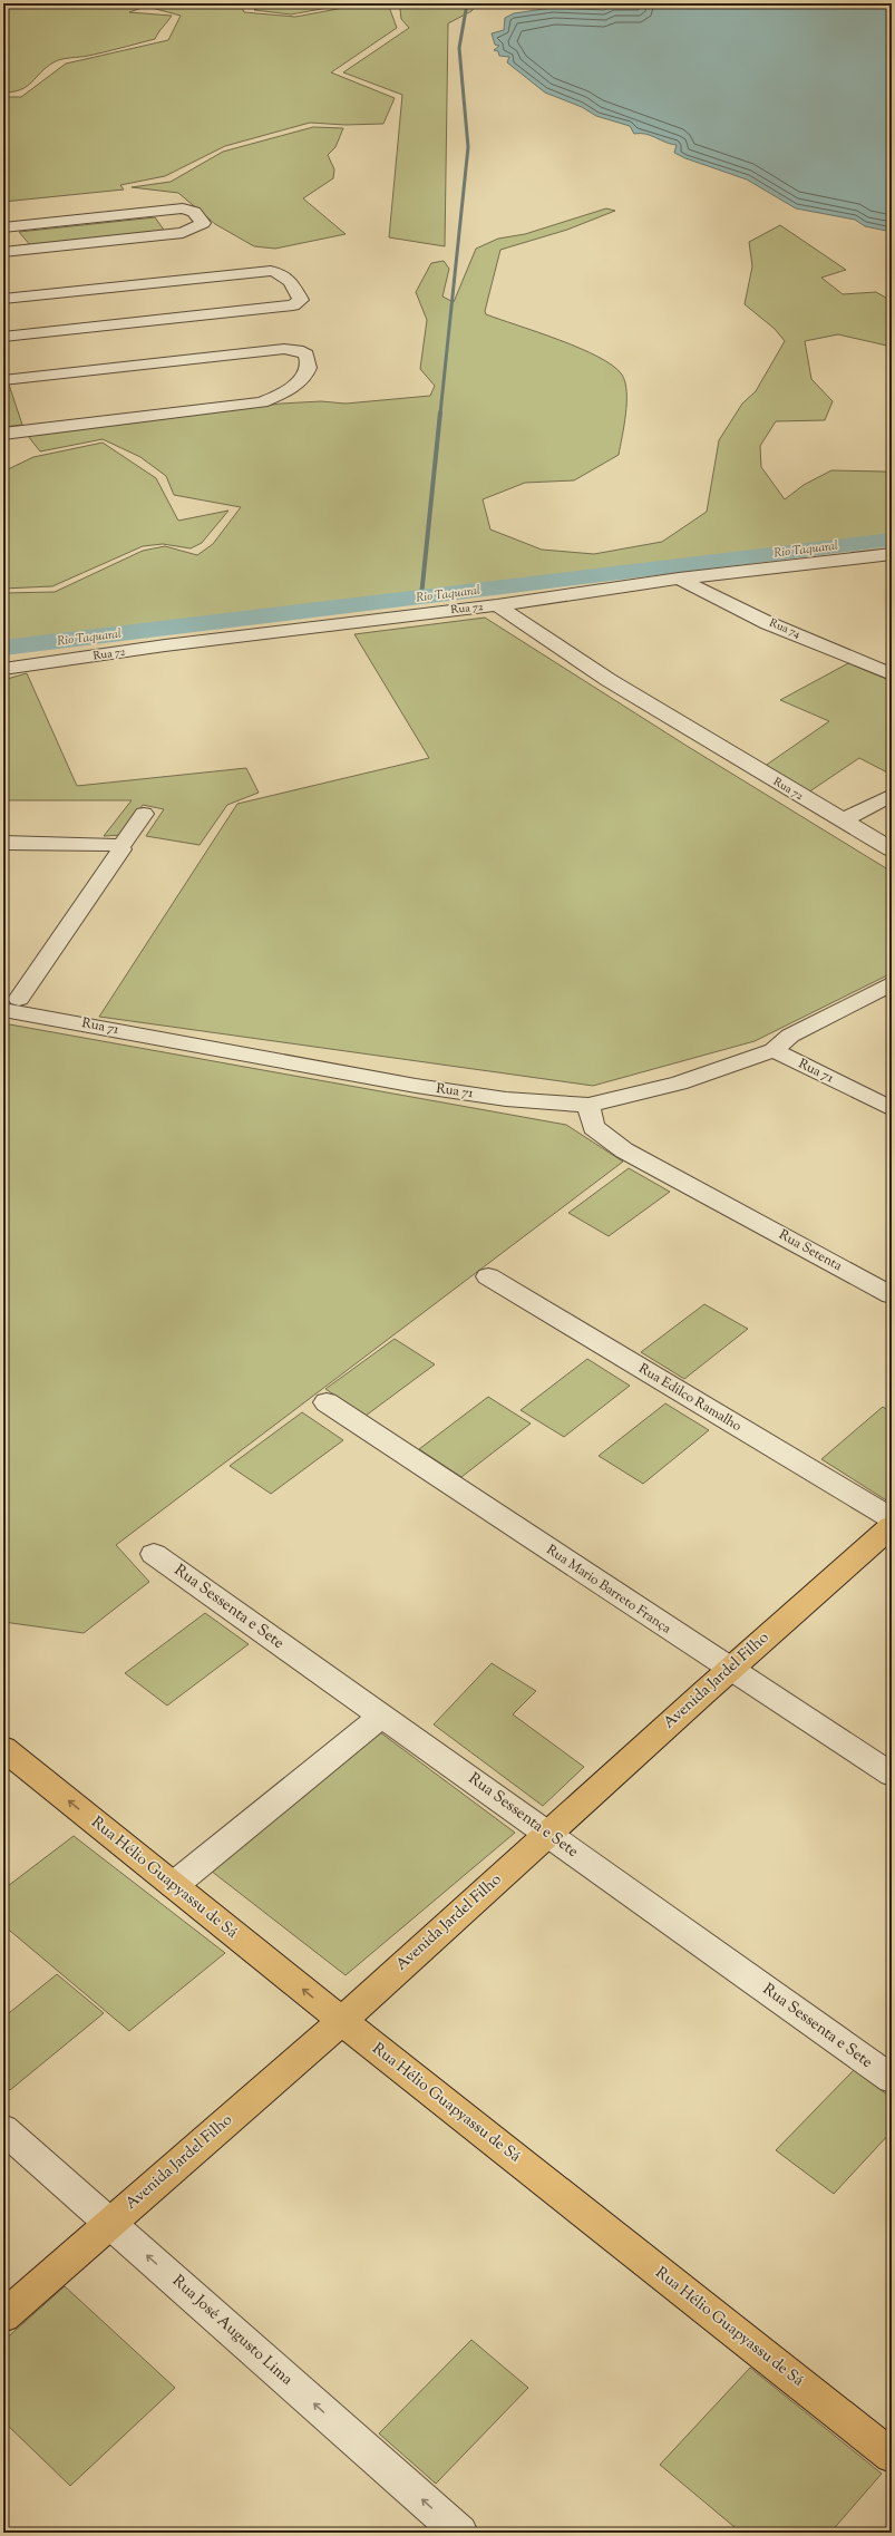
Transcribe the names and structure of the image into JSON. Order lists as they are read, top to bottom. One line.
{"streets":{"main road":["Avenida Jardel Filho","Rua Hélio Guapyassu de Sá"],"street":["Rua 72","Rua 74","Rua 71","Rua Setenta","Rua Edilco Ramalho","Rua Mario Barreto França","Rua Sessenta e Sete","Rua José Augusto Lima"]},"crossings":[["Rua 71","Rua Setenta"],["Rua Mario Barreto França","Avenida Jardel Filho"],["Rua Sessenta e Sete","Avenida Jardel Filho"],["Avenida Jardel Filho","Rua Hélio Guapyassu de Sá"],["Avenida Jardel Filho","Rua José Augusto Lima"]],"one_way":["Rua Hélio Guapyassu de Sá","Rua José Augusto Lima"],"water":["Rio Taquaral"]}
